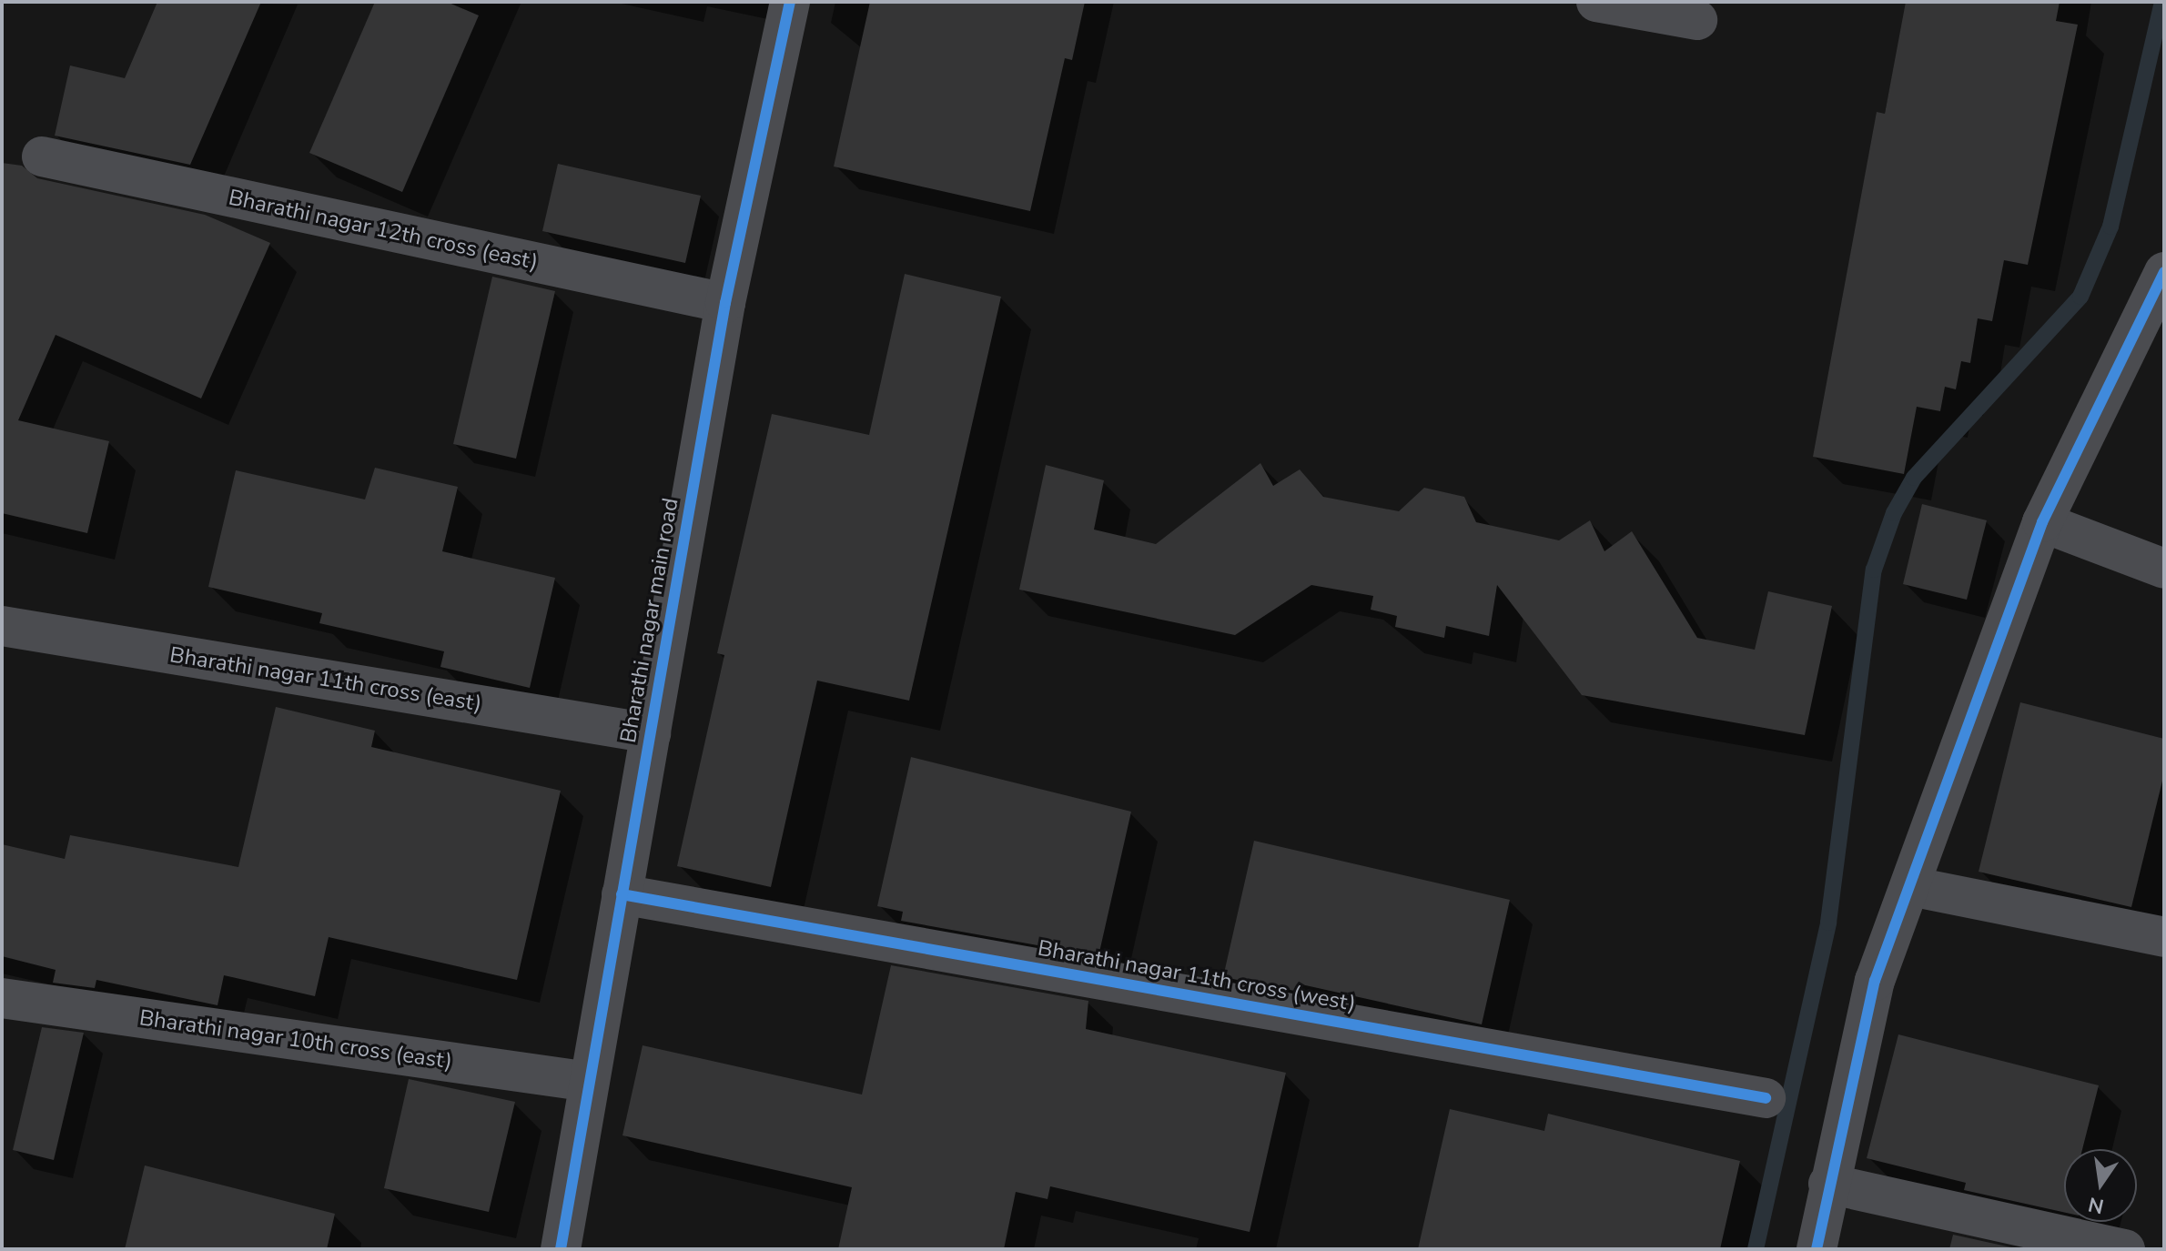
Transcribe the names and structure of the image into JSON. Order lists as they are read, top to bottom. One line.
{"streets":{"street":["Bharathi nagar 12th cross (east)","Bharathi nagar main road","Bharathi nagar 11th cross (east)","Bharathi nagar 11th cross (west)","Bharathi nagar 10th cross (east)"]},"crossings":[["Bharathi nagar 12th cross (east)","Bharathi nagar main road"],["Bharathi nagar main road","Bharathi nagar 11th cross (east)"],["Bharathi nagar main road","Bharathi nagar 11th cross (west)"],["Bharathi nagar main road","Bharathi nagar 10th cross (east)"]],"north":"bottom"}
